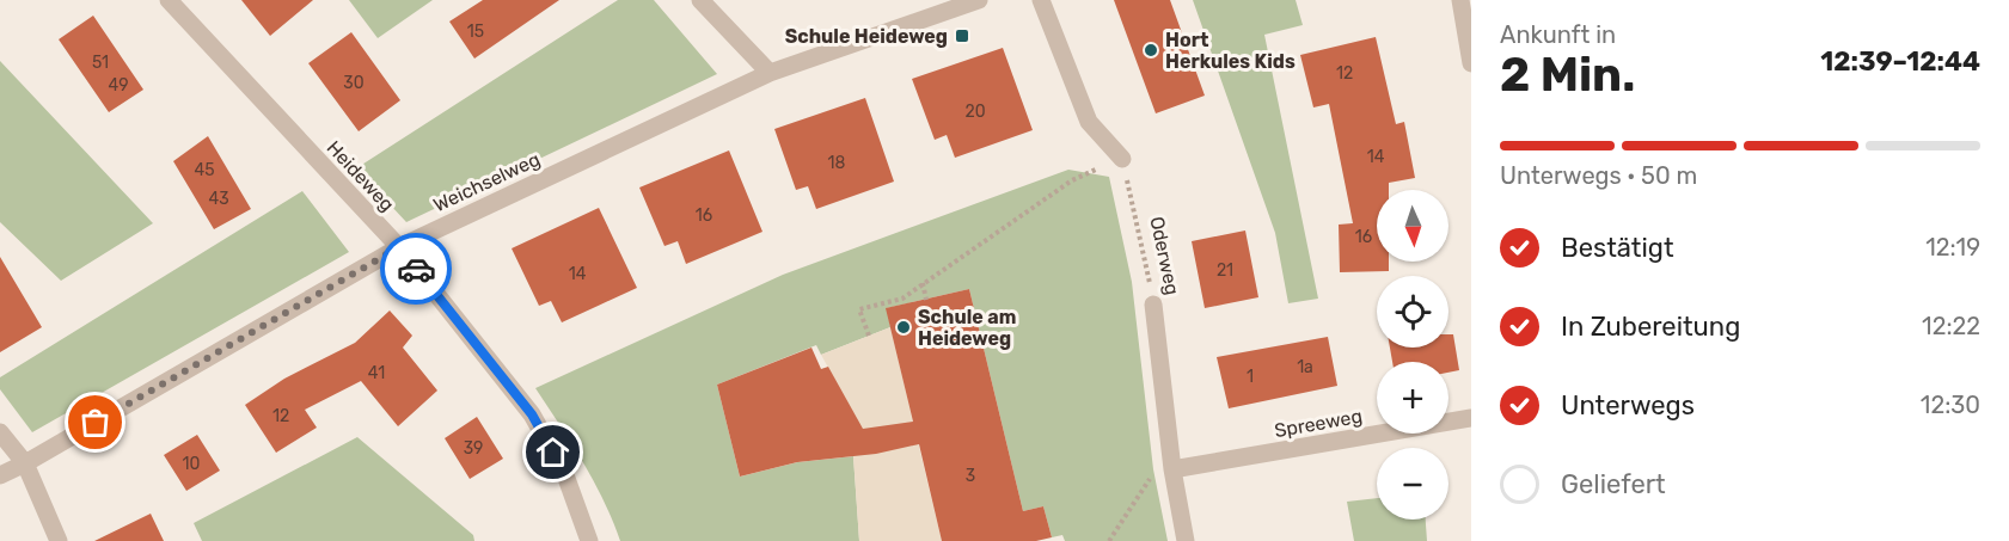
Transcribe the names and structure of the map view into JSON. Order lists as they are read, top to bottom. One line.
{"streets":{"street":["Heideweg","Weichselweg","Oderweg","Spreeweg"]},"crossings":[["Heideweg","Weichselweg"],["Oderweg","Spreeweg"]],"places":{"transit":["Schule Heideweg"],"other":["Hort Herkules Kids","Schule am Heideweg"]},"house_numbers":["15","51","12","30","49","20","14","18","45","43","16","16","21","14","1a","41","1","12","39","10","3"],"north":"bottom","page":{"heading":["2 Min.","Ankunft in","12:39–12:44"],"bar":"Unterwegs · 50 m","map_buttons":["+","−"],"list":[["Bestätigt","12:19"],["In Zubereitung","12:22"],["Unterwegs","12:30"],"Geliefert"]}}
